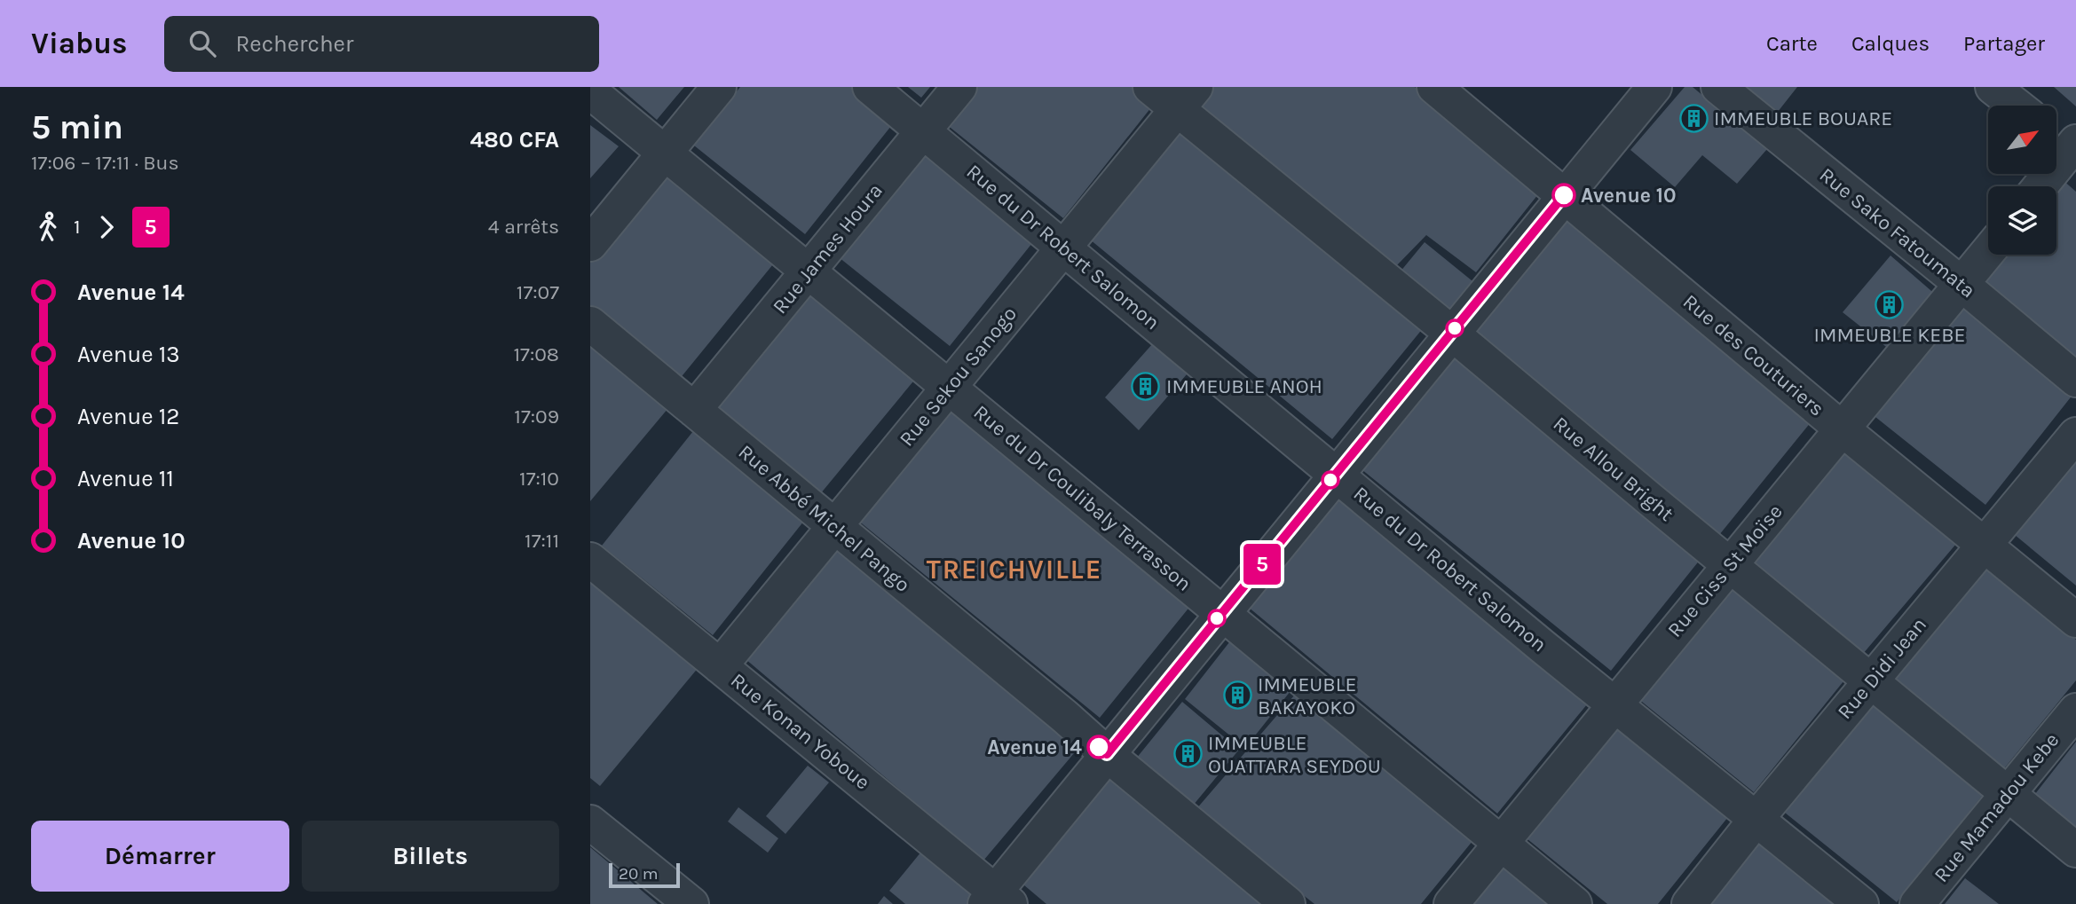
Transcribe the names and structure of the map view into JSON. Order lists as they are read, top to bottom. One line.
{"streets":{"street":["Rue Sako Fatoumata","Rue du Dr Robert Salomon","Rue James Houra","Rue des Couturiers","Rue Sekou Sanogo","Rue Allou Bright","Rue du Dr Coulibaly Terrasson","Rue Abbé Michel Pango","Rue Ciss St Moïse","Rue Didi Jean","Rue Konan Yoboue","Rue Mamadou Kebe"]},"crossings":[["Rue Sako Fatoumata","Rue Ciss St Moïse"],["Rue du Dr Robert Salomon","Rue James Houra"],["Rue du Dr Robert Salomon","Rue Sekou Sanogo"],["Rue du Dr Robert Salomon","Rue Ciss St Moïse"],["Rue du Dr Robert Salomon","Rue Didi Jean"],["Rue James Houra","Rue du Dr Coulibaly Terrasson"],["Rue James Houra","Rue Abbé Michel Pango"],["Rue des Couturiers","Rue Ciss St Moïse"],["Rue des Couturiers","Rue Didi Jean"],["Rue Sekou Sanogo","Rue Allou Bright"],["Rue Sekou Sanogo","Rue du Dr Coulibaly Terrasson"],["Rue Sekou Sanogo","Rue Abbé Michel Pango"],["Rue Sekou Sanogo","Rue Konan Yoboue"],["Rue Allou Bright","Rue Ciss St Moïse"],["Rue Allou Bright","Rue Didi Jean"],["Rue Allou Bright","Rue Mamadou Kebe"],["Rue du Dr Coulibaly Terrasson","Rue Ciss St Moïse"]],"districts":["TREICHVILLE"],"places":{"building":["IMMEUBLE BOUARE","IMMEUBLE KEBE","IMMEUBLE ANOH","IMMEUBLE BAKAYOKO","IMMEUBLE OUATTARA SEYDOU"],"other":["Avenue 10","Avenue 14"]},"lines":["bus line 5"],"scale_bar":"20 m","north":"top right","page":{"header":"Viabus","search":"Rechercher","nav":["Carte","Calques","Partager"],"heading":["5 min","17:06 – 17:11 · Bus","480 CFA"],"on_map":"5","legs":["1","5","4 arrêts"],"list":[{"name":"Avenue 14","value":"17:07"},{"name":"Avenue 13","value":"17:08"},{"name":"Avenue 12","value":"17:09"},{"name":"Avenue 11","value":"17:10"},{"name":"Avenue 10","value":"17:11"}],"buttons":["Démarrer","Billets"],"scale":"20 m"}}
